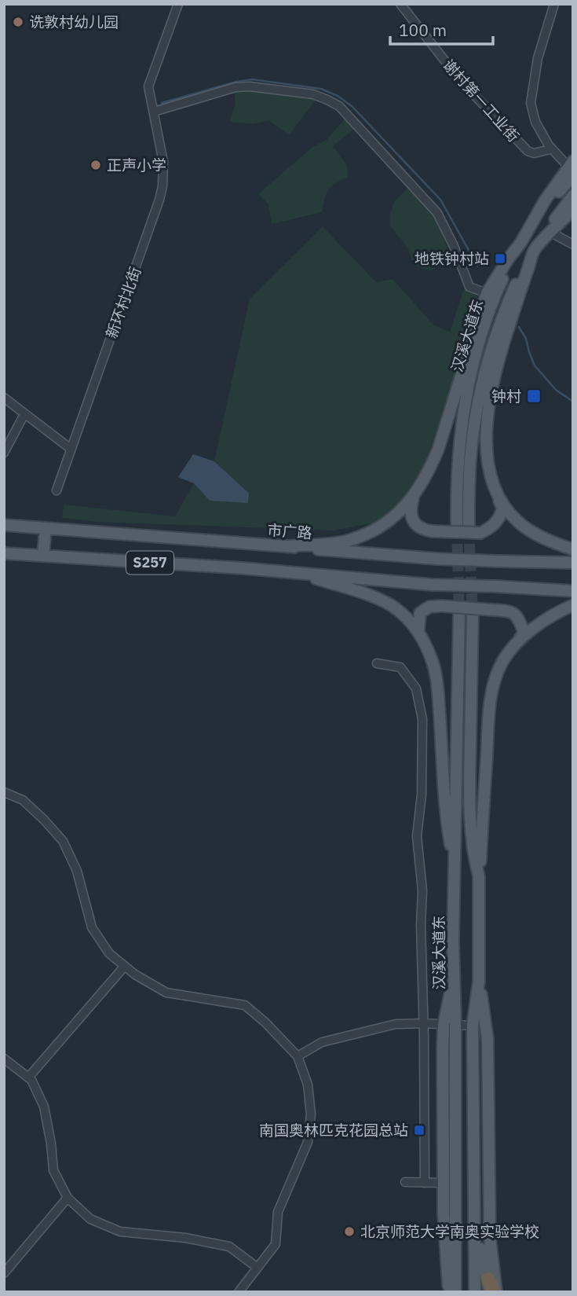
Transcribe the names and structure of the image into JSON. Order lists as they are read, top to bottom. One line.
{"streets":{"main road":["汉溪大道东","市广路","S257"],"street":["谢村第一工业街","新环村北街"]},"places":{"other":["诜敦村幼儿园","正声小学","北京师范大学南奥实验学校"],"transit":["地铁钟村站","钟村","南国奥林匹克花园总站"]},"scale_bar":"100 m"}
